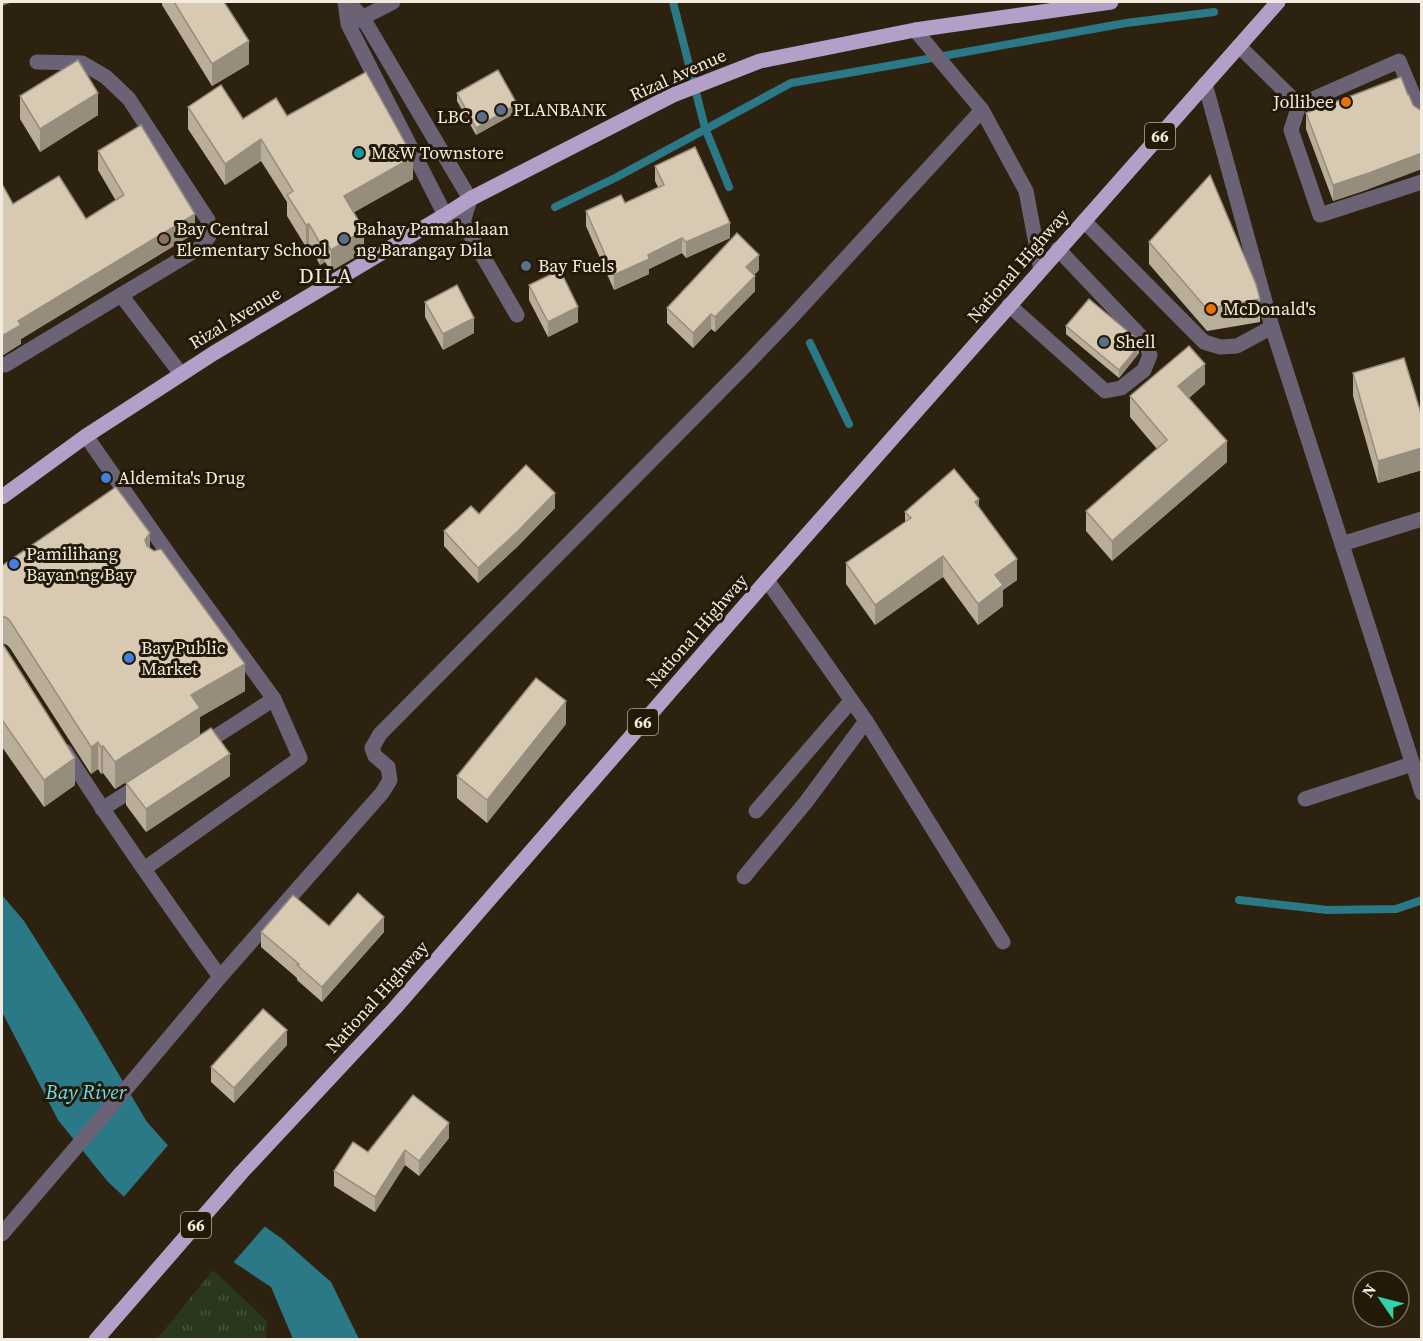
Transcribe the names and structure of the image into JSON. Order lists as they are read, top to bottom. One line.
{"streets":{"main road":["Rizal Avenue","66","National Highway"]},"districts":["DILA"],"water":["Bay River"],"places":["Jollibee","PLANBANK","LBC","M&W Townstore","Bay Central Elementary School","Bahay Pamahalaan ng Barangay Dila","Bay Fuels","McDonald's","Shell","Aldemita's Drug","Pamilihang Bayan ng Bay","Bay Public Market"],"north":"top left"}
